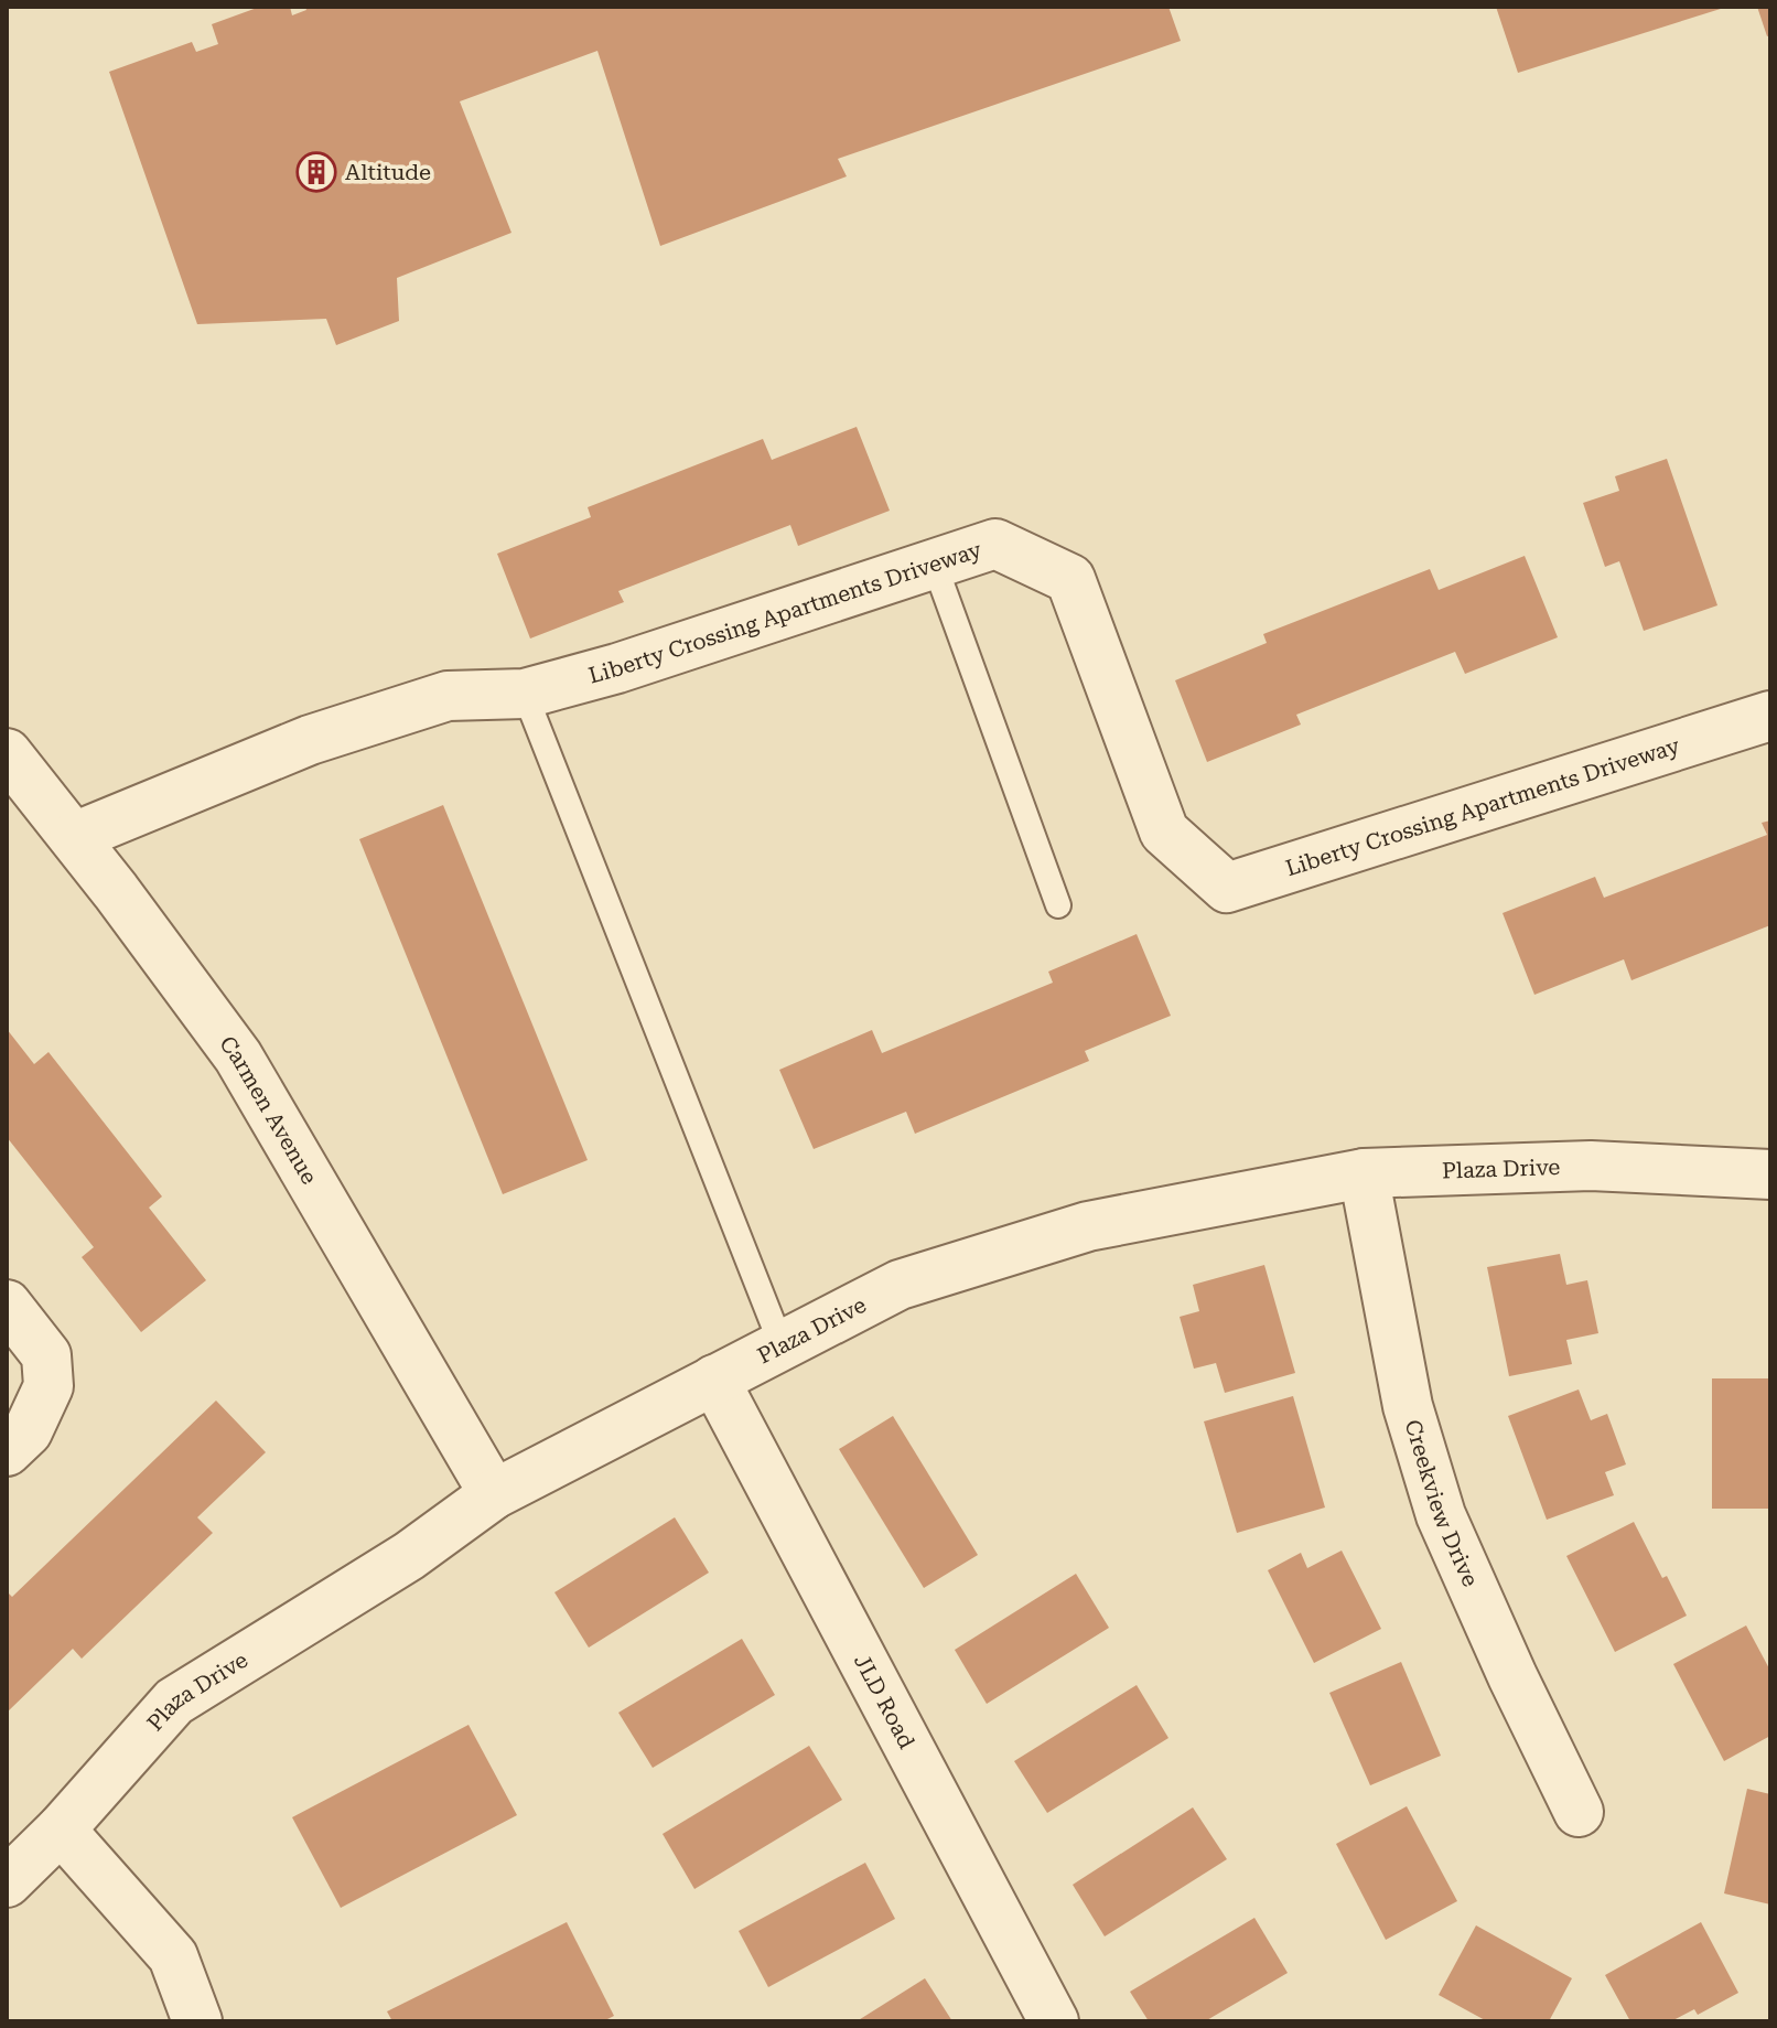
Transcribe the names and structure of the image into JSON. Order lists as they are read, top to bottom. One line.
{"streets":{"street":["Liberty Crossing Apartments Driveway","Carmen Avenue","Plaza Drive","Creekview Drive","JLD Road"]},"crossings":[["Liberty Crossing Apartments Driveway","Carmen Avenue"],["Carmen Avenue","Plaza Drive"],["Plaza Drive","Creekview Drive"],["Plaza Drive","JLD Road"]],"places":{"building":["Altitude"]}}
